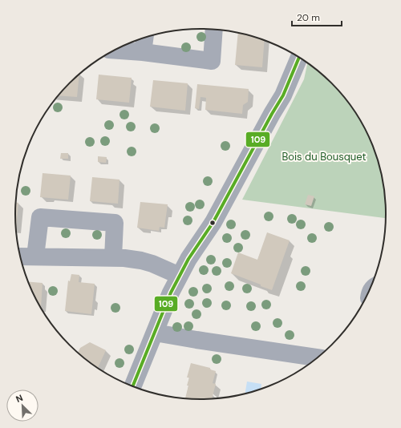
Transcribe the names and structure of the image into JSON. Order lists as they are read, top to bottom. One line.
{"parks":["Bois du Bousquet"],"lines":["transit line 109"],"scale_bar":"20 m","north":"top left"}
